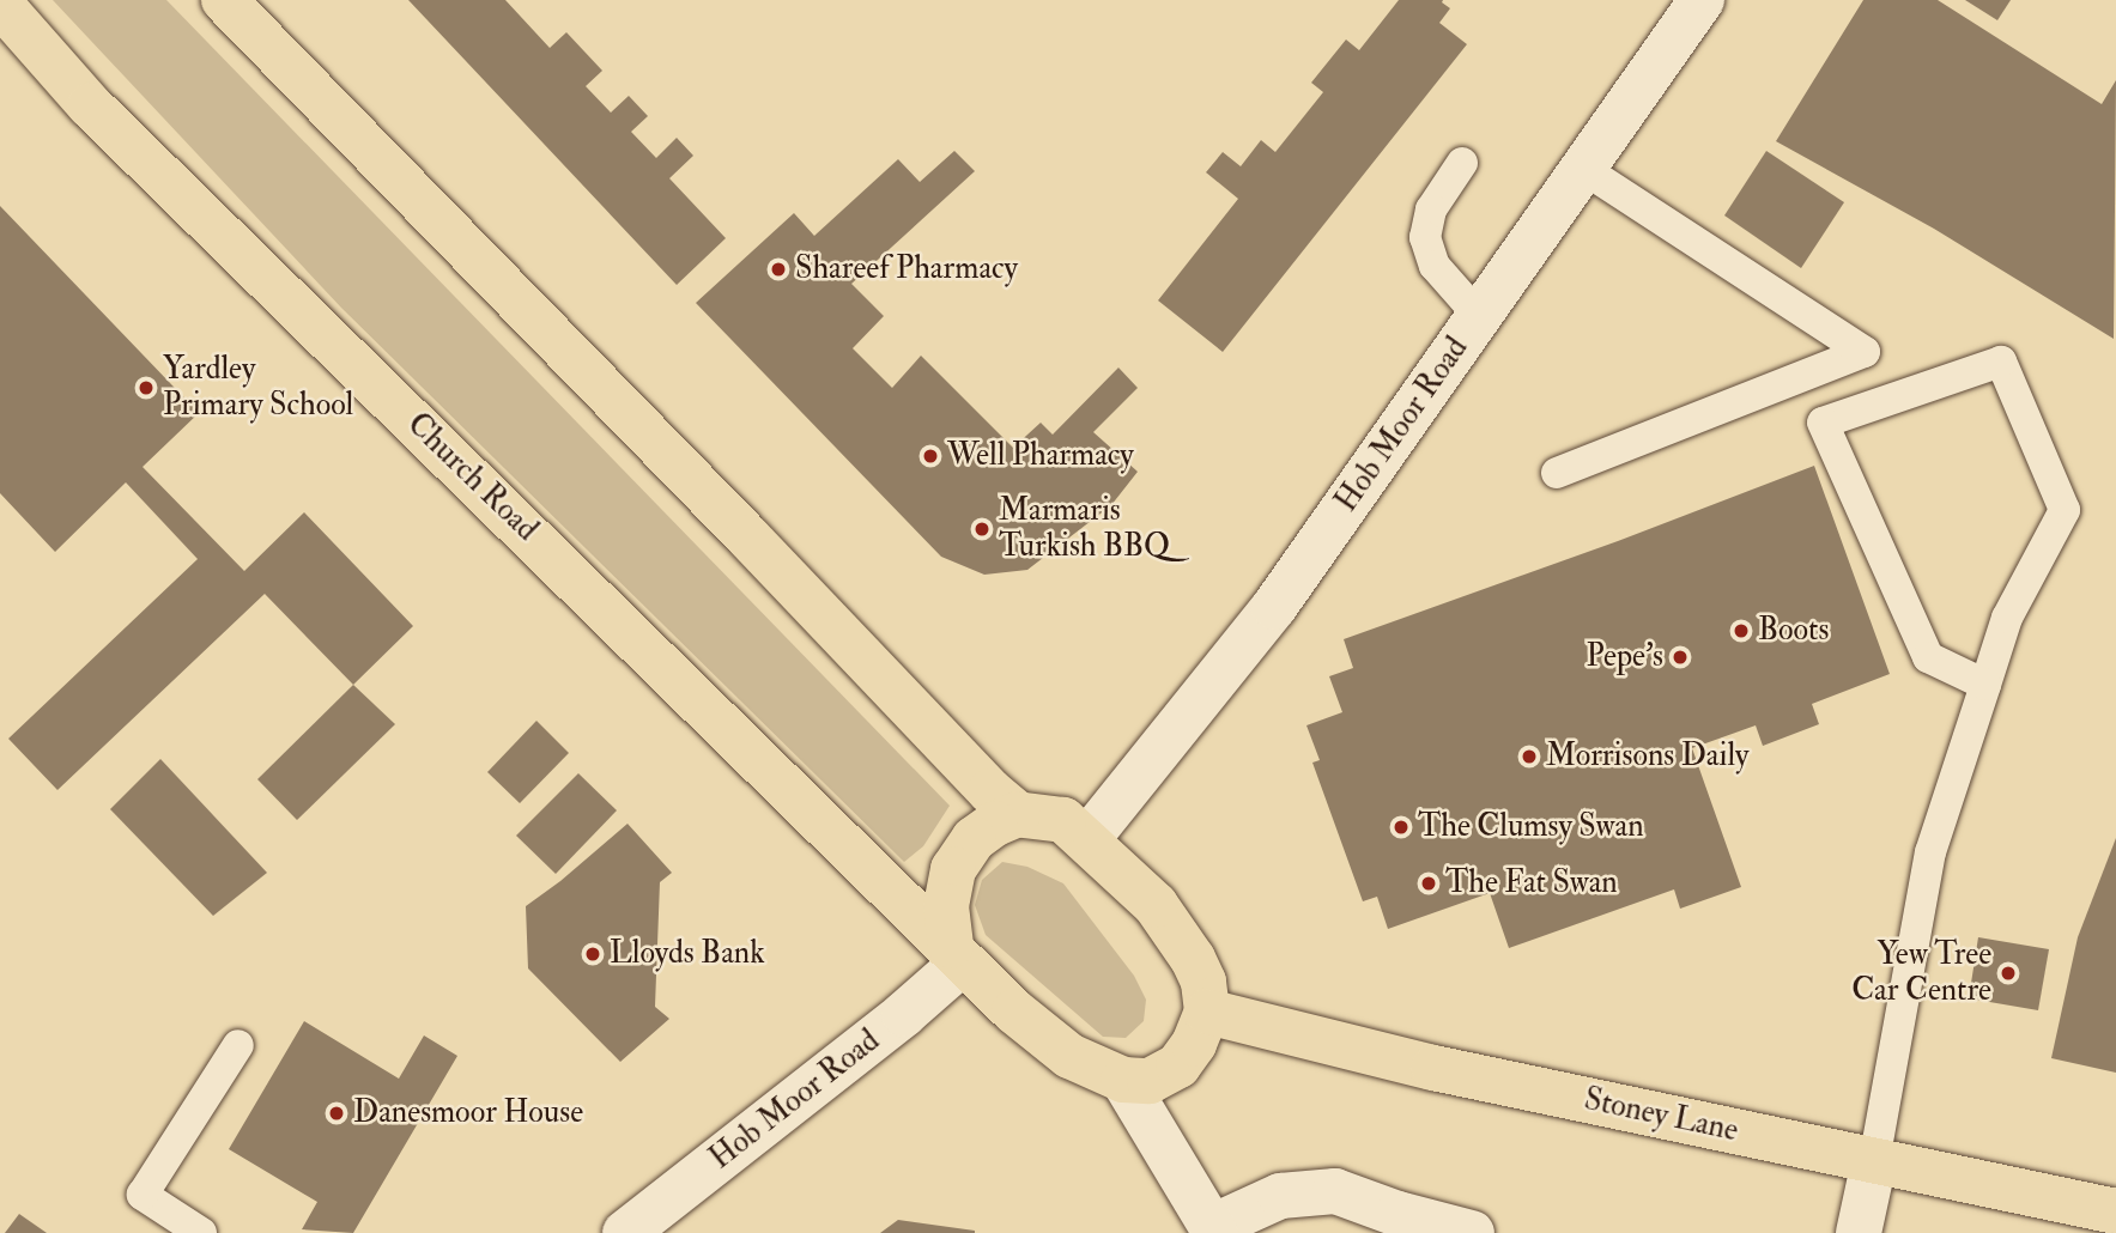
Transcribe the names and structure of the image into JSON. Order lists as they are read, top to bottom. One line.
{"streets":{"main road":["Church Road","Stoney Lane"],"street":["Hob Moor Road"]},"crossings":[["Hob Moor Road","Church Road"],["Hob Moor Road","Stoney Lane"],["Church Road","Stoney Lane"]],"places":["Shareef Pharmacy","Yardley Primary School","Well Pharmacy","Marmaris Turkish BBQ","Boots","Pepe's","Morrisons Daily","The Clumsy Swan","The Fat Swan","Lloyds Bank","Yew Tree Car Centre","Danesmoor House"]}
